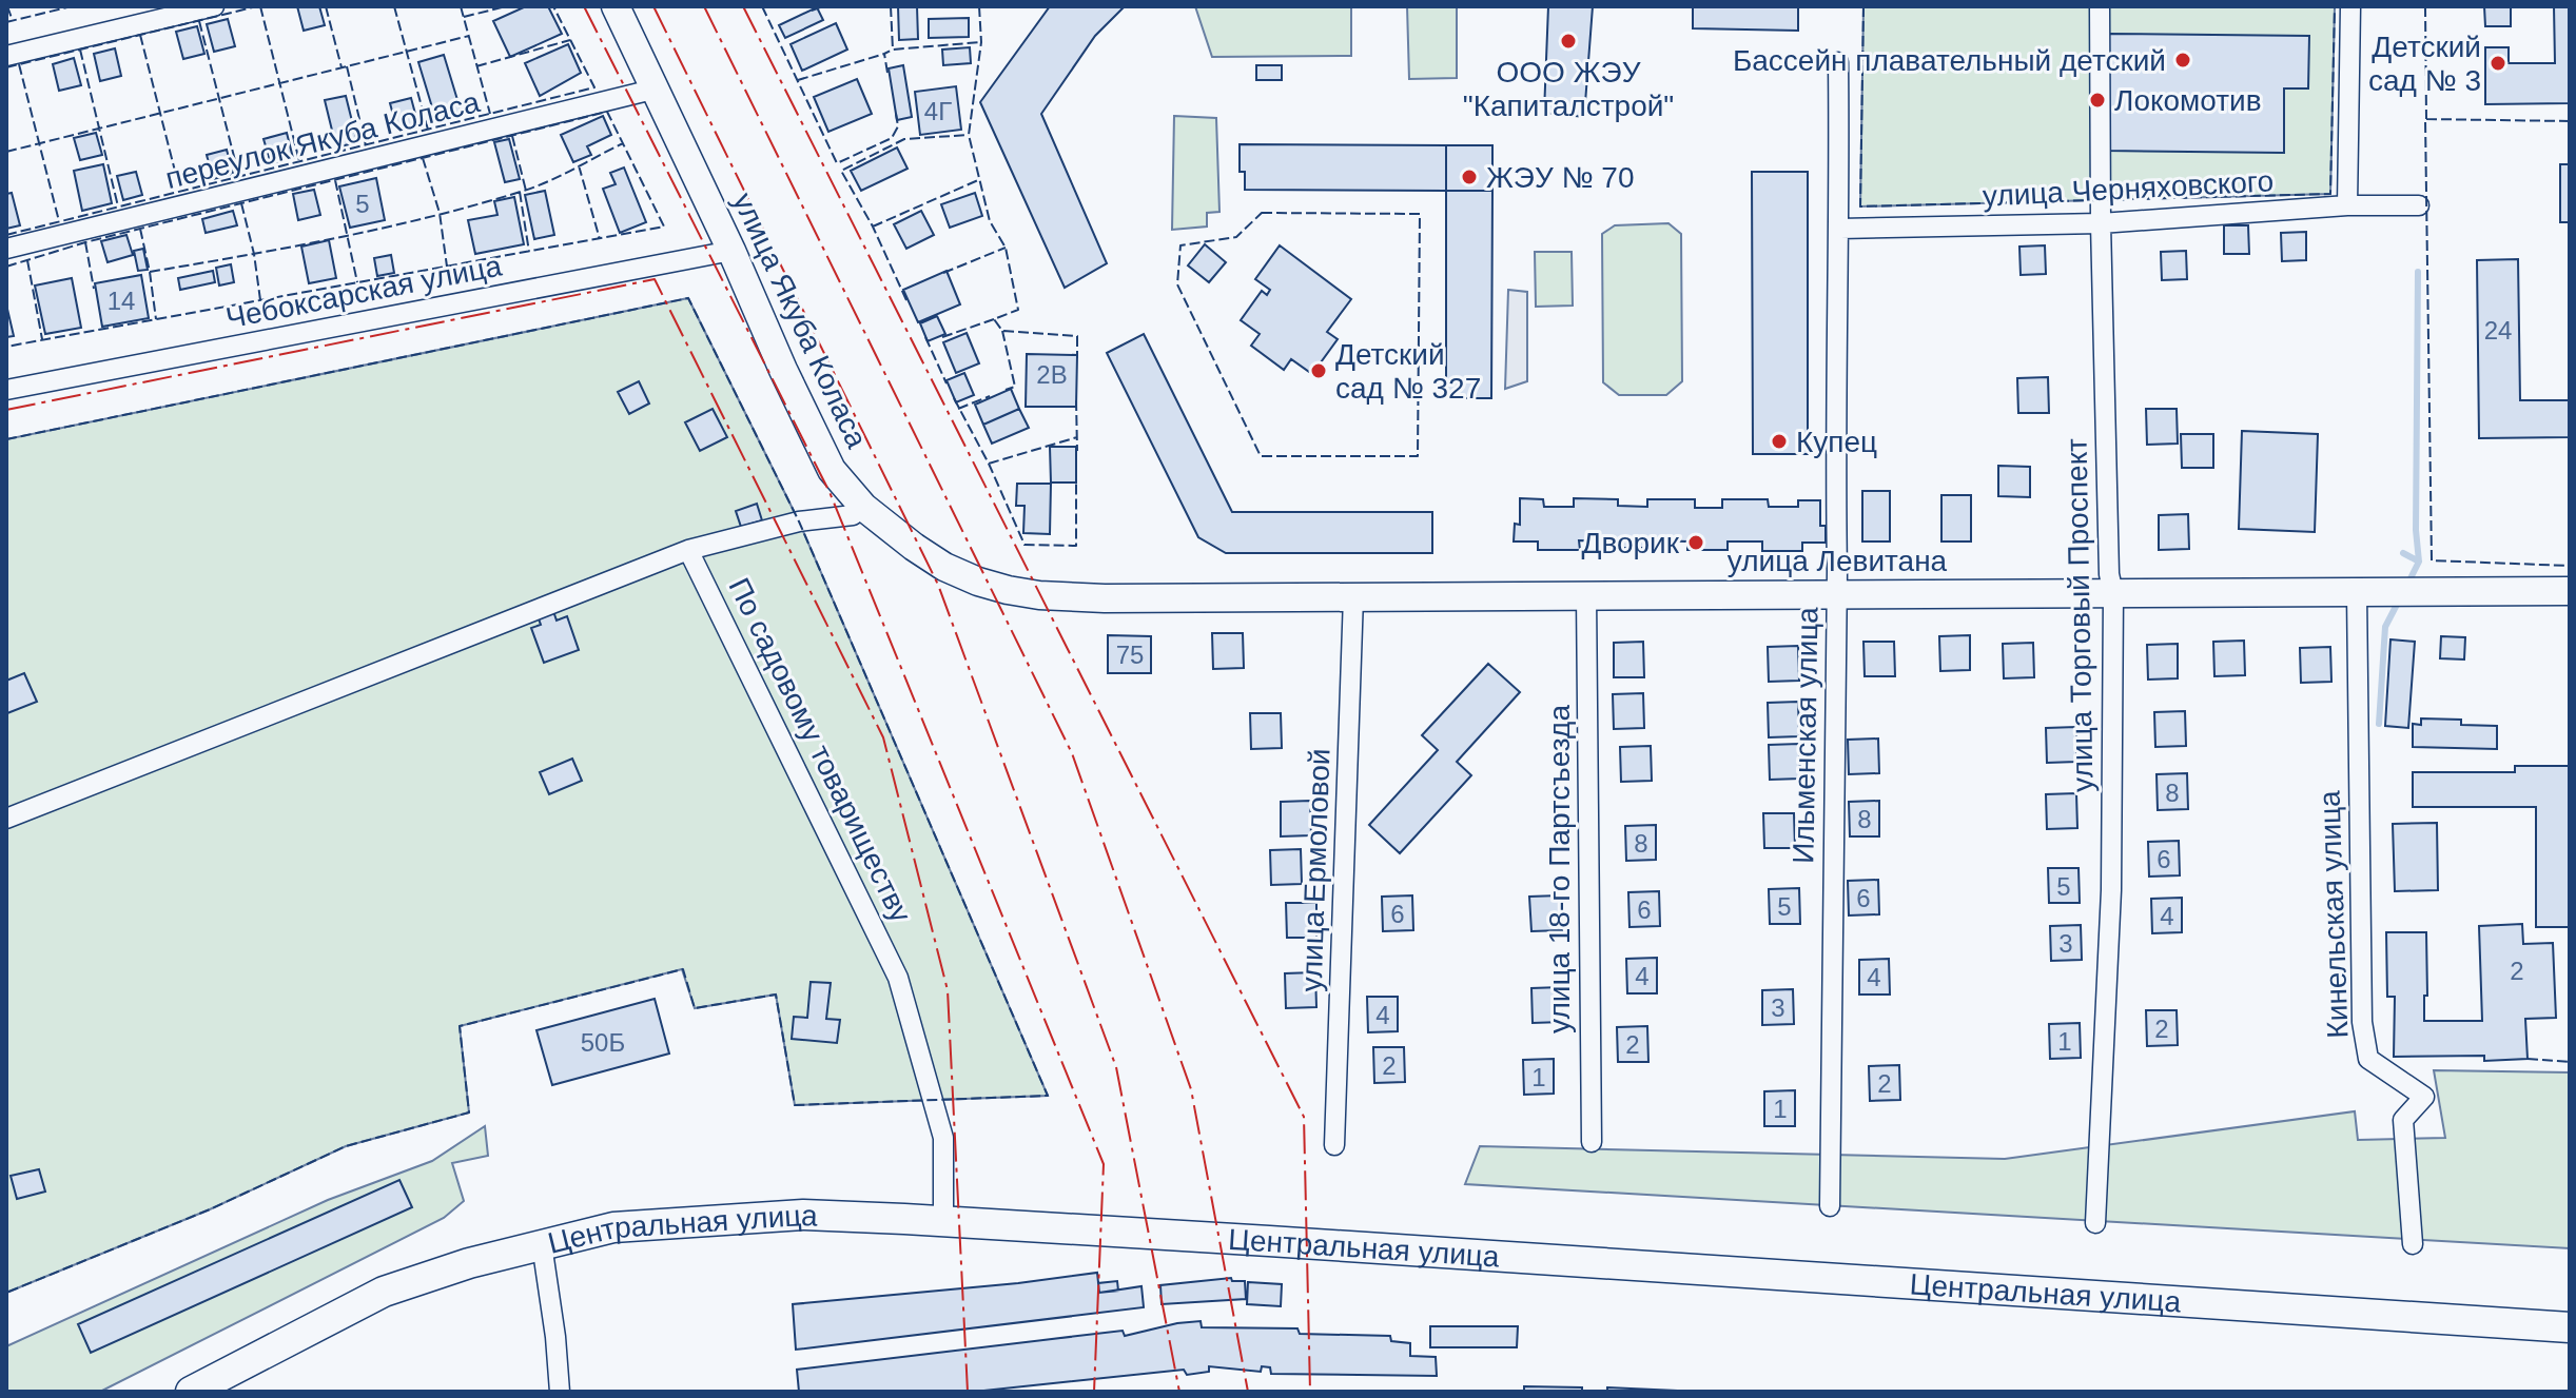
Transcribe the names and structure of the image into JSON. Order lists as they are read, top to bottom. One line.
{"streets":{"main road":["Центральная улица"],"street":["переулок Якуба Коласа","улица Черняховского","Чебоксарская улица","улица Якуба Коласа","улица Левитана","улица Торговый Проспект","Ильменская улица","По садовому товариществу","улица 18-го Партсъезда","улица Ермоловой","Кинельская улица"]},"crossings":[["переулок Якуба Коласа","улица Якуба Коласа"],["улица Черняховского","улица Торговый Проспект"],["улица Черняховского","Ильменская улица"],["Чебоксарская улица","улица Якуба Коласа"],["улица Якуба Коласа","улица Левитана"],["улица Левитана","улица Торговый Проспект"],["улица Левитана","Ильменская улица"],["улица Левитана","улица 18-го Партсъезда"],["улица Левитана","улица Ермоловой"],["улица Левитана","Кинельская улица"],["По садовому товариществу","Центральная улица"]],"places":["ООО ЖЭУ \"Капиталстрой\"","Бассейн плавательный детский","Детский сад № 3","Локомотив","ЖЭУ № 70","Детский сад № 327","Купец","Дворик"],"house_numbers":["4Г","5","14","24","2В","75","8","8","8","6","5","6","5","6","6","4","3","2","4","4","3","4","2","1","50Б","2","2","1","2","1"]}
